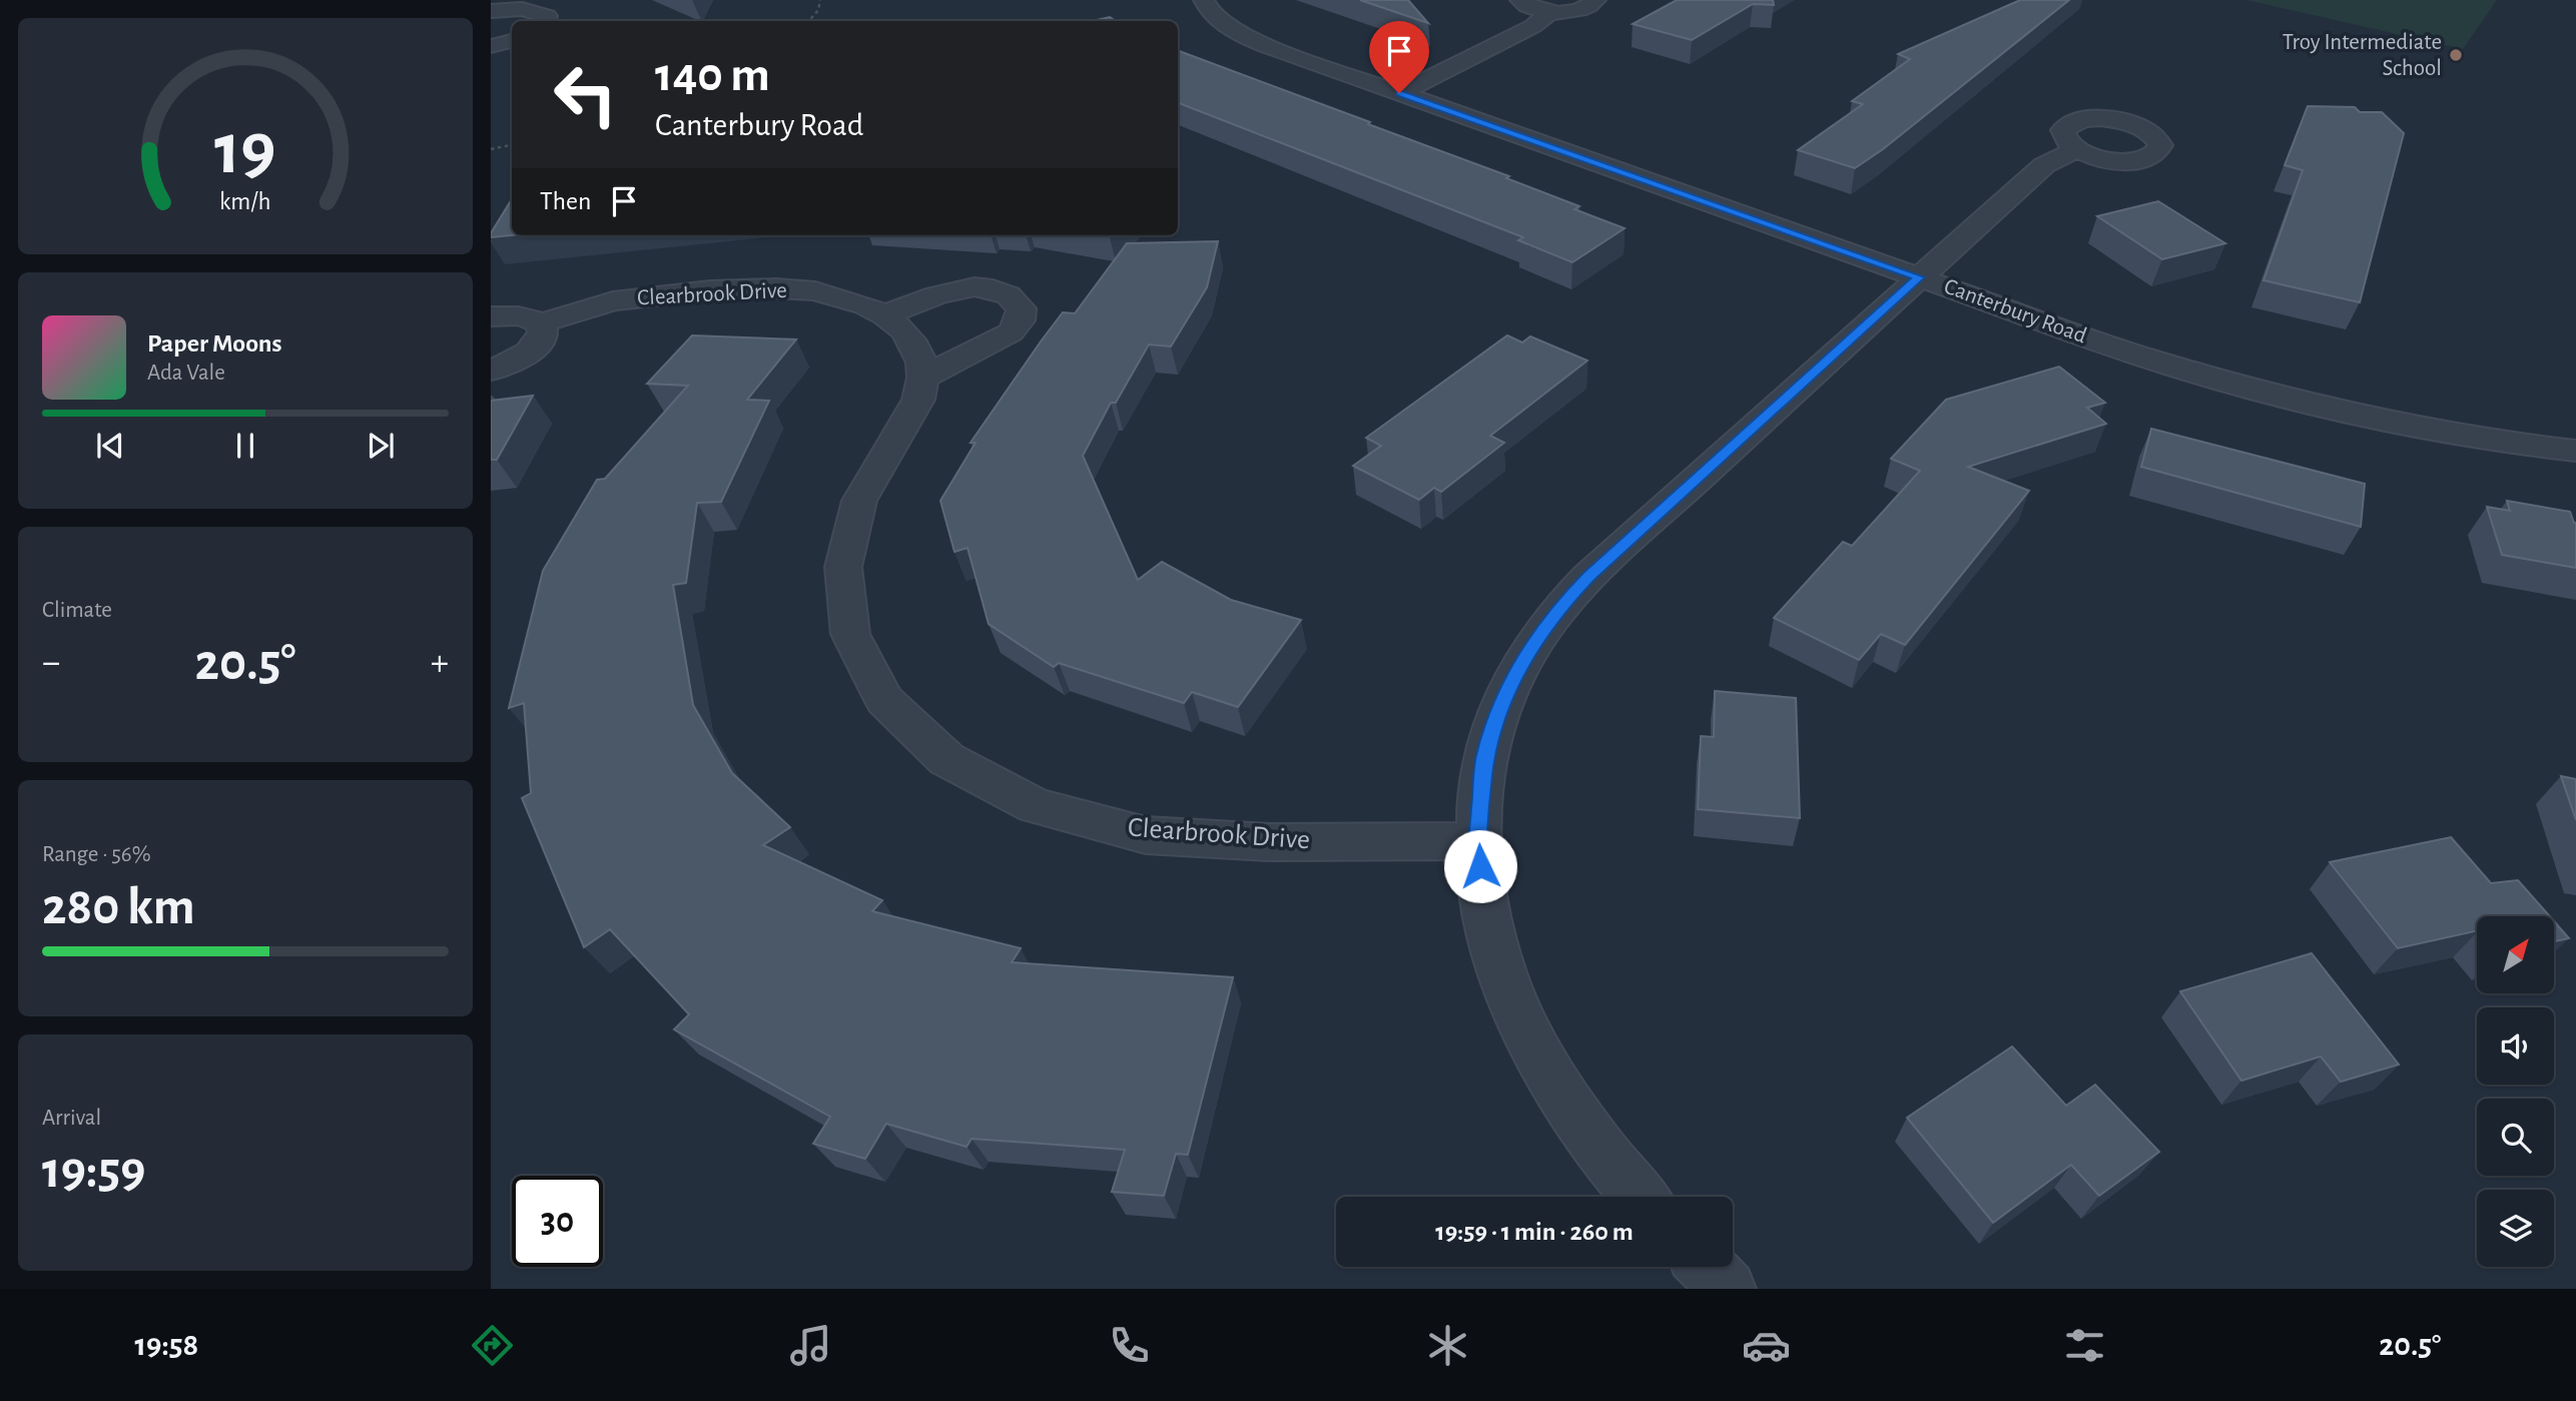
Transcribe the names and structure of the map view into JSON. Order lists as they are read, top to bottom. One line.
{"streets":{"street":["Clearbrook Drive","Canterbury Road"]},"places":["Troy Intermediate School"],"north":"top right","page":{"turn":["140 m","Canterbury Road"],"then":"Then","song":["Paper Moons","Ada Vale"],"tile":["Climate",["Range · 56%","280 km"],["Arrival","19:59"]],"heat":["−","20.5°","+"],"limit":"30","trip":"19:59 · 1 min · 260 m","tabs":["19:58","20.5°"],"gauge":["19","km/h"]}}
